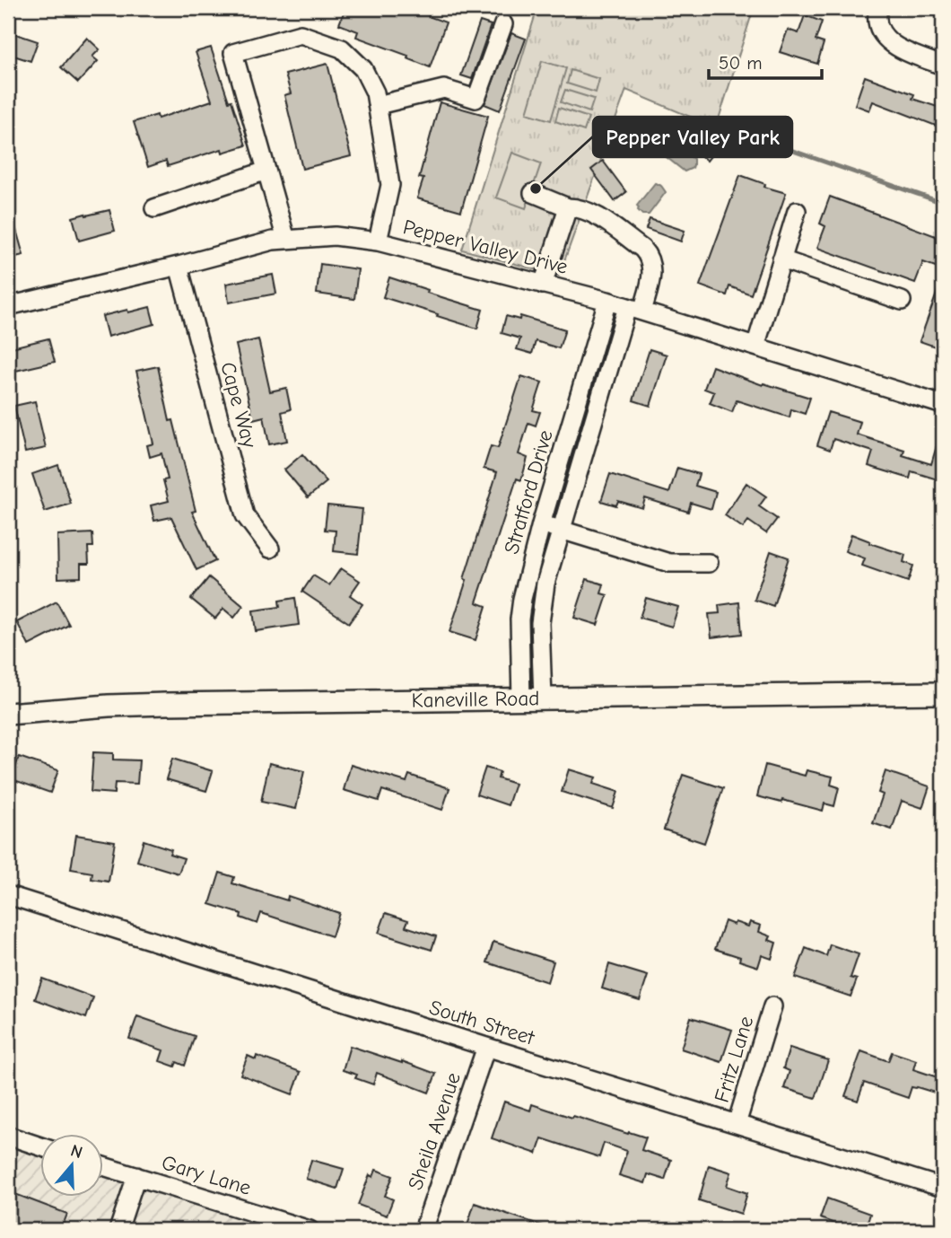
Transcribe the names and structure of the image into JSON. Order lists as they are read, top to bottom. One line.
{"streets":{"main road":["Kaneville Road"],"street":["Pepper Valley Drive","Cape Way","Stratford Drive","South Street","Fritz Lane","Sheila Avenue","Gary Lane"]},"crossings":[["Pepper Valley Drive","Cape Way"],["Pepper Valley Drive","Stratford Drive"],["Stratford Drive","Kaneville Road"],["South Street","Fritz Lane"],["South Street","Sheila Avenue"]],"places":["Pepper Valley Park"],"scale_bar":"50 m","north":"top"}
